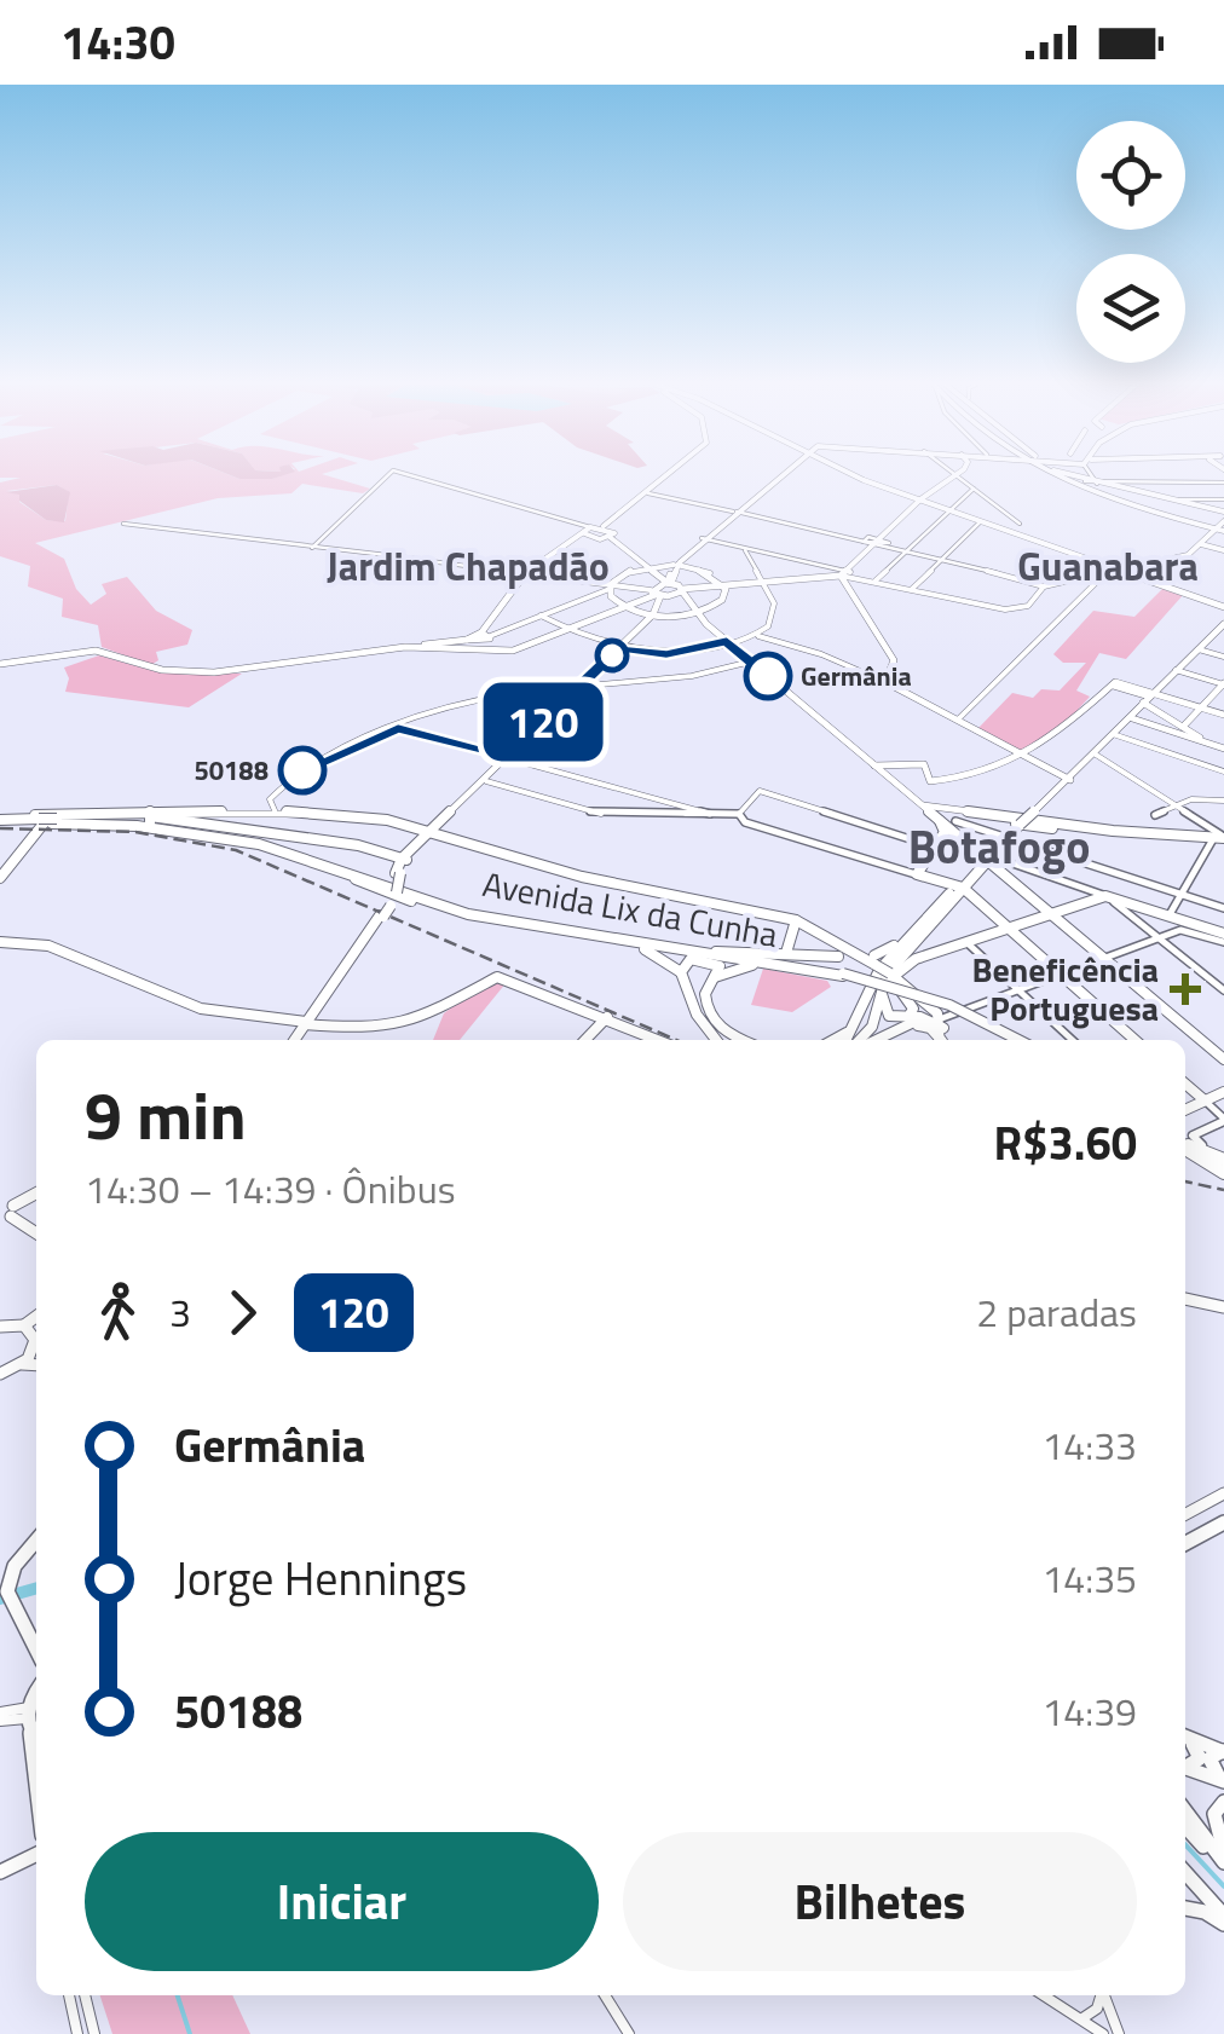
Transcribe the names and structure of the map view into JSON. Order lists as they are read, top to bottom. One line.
{"streets":{"highway":["Avenida Lix da Cunha"]},"districts":["Jardim Chapadão","Guanabara","Botafogo"],"places":{"other":["Germânia","50188"],"health":["Beneficência Portuguesa"]},"lines":["bus line 120"],"page":{"status":"14:30","on_map":"120","heading":["9 min","14:30 – 14:39 · Ônibus","R$3.60"],"legs":["3","120","2 paradas"],"list":[{"name":"Germânia","value":"14:33"},{"name":"Jorge Hennings","value":"14:35"},{"name":"50188","value":"14:39"}],"buttons":["Iniciar","Bilhetes"]}}
